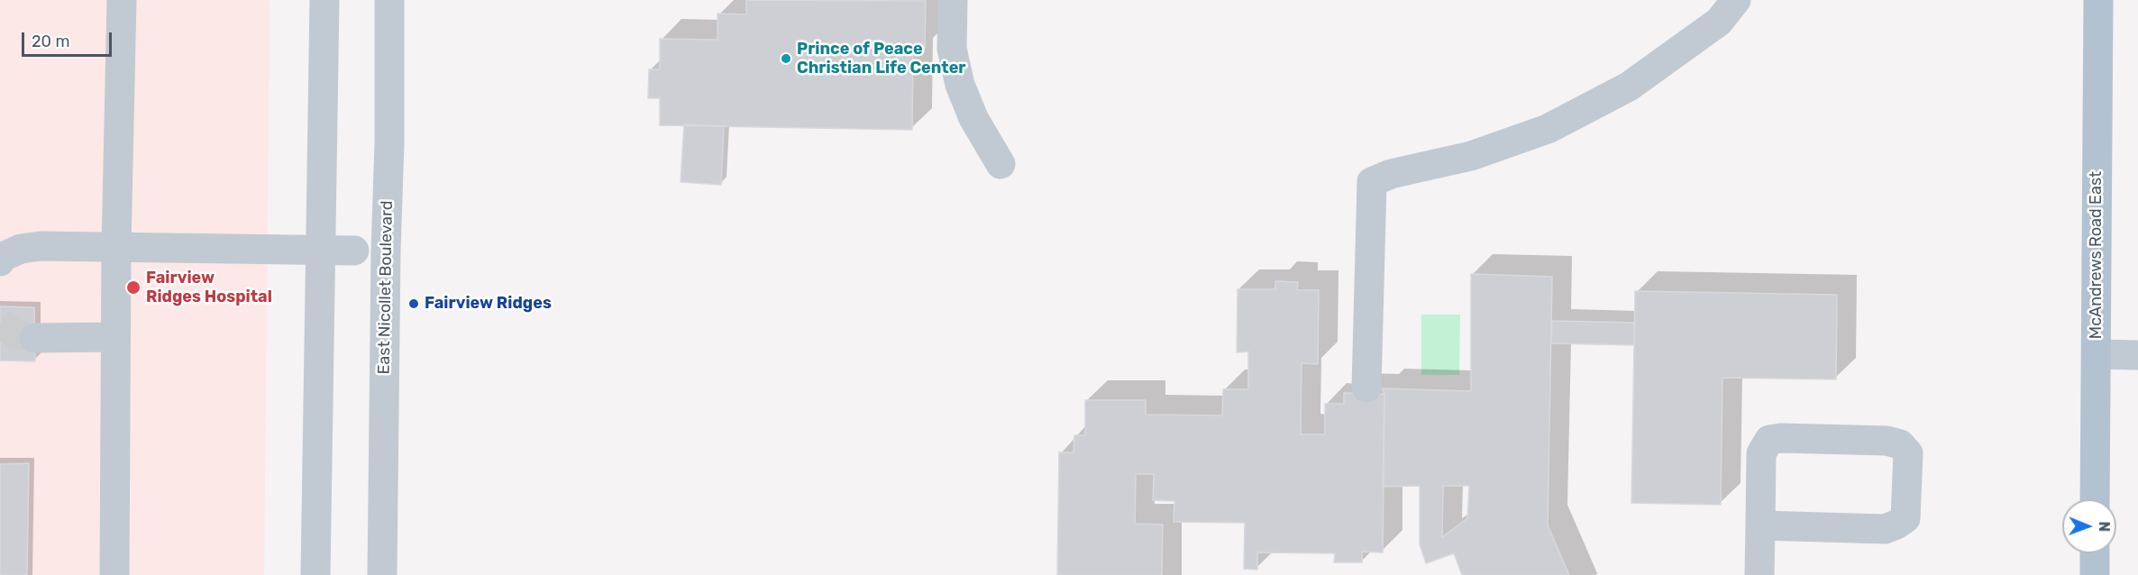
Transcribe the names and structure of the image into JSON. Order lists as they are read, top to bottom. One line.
{"streets":{"main road":["McAndrews Road East"],"street":["East Nicollet Boulevard"]},"places":["Prince of Peace Christian Life Center","Fairview Ridges Hospital","Fairview Ridges"],"scale_bar":"20 m","north":"right"}
